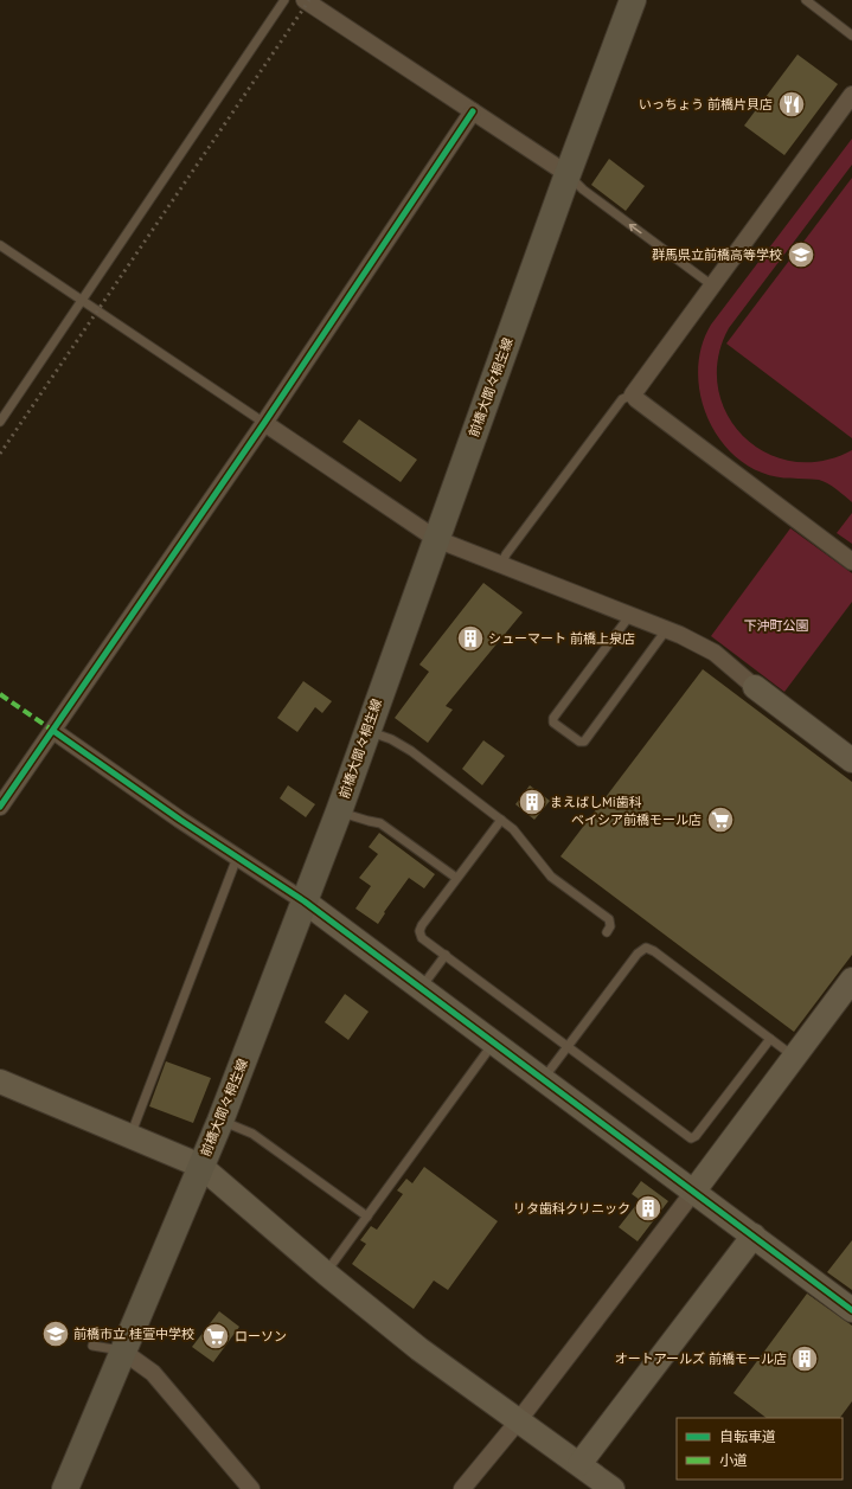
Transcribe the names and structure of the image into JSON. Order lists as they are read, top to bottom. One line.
{"streets":{"main road":["前橋大間々桐生線"]},"parks":["下沖町公園"],"places":{"restaurant":["いっちょう 前橋片貝店"],"school or university":["群馬県立前橋高等学校","前橋市立 桂萱中学校"],"building":["シューマート 前橋上泉店","まえばしMi歯科","リタ歯科クリニック","オートアールズ 前橋モール店"],"supermarket":["ベイシア前橋モール店","ローソン"]},"legend":["自転車道","小道"]}
